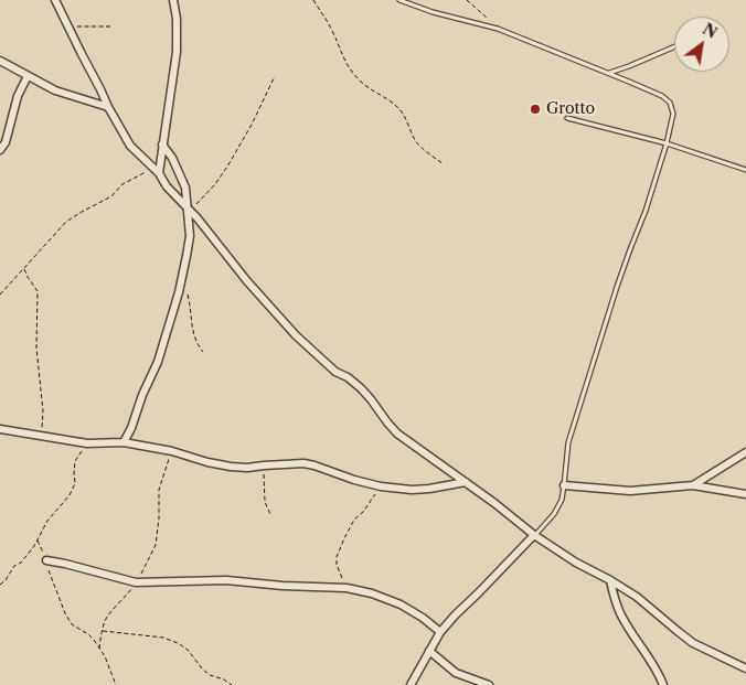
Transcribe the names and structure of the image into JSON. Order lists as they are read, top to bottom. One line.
{"places":["Grotto"],"north":"top right"}
